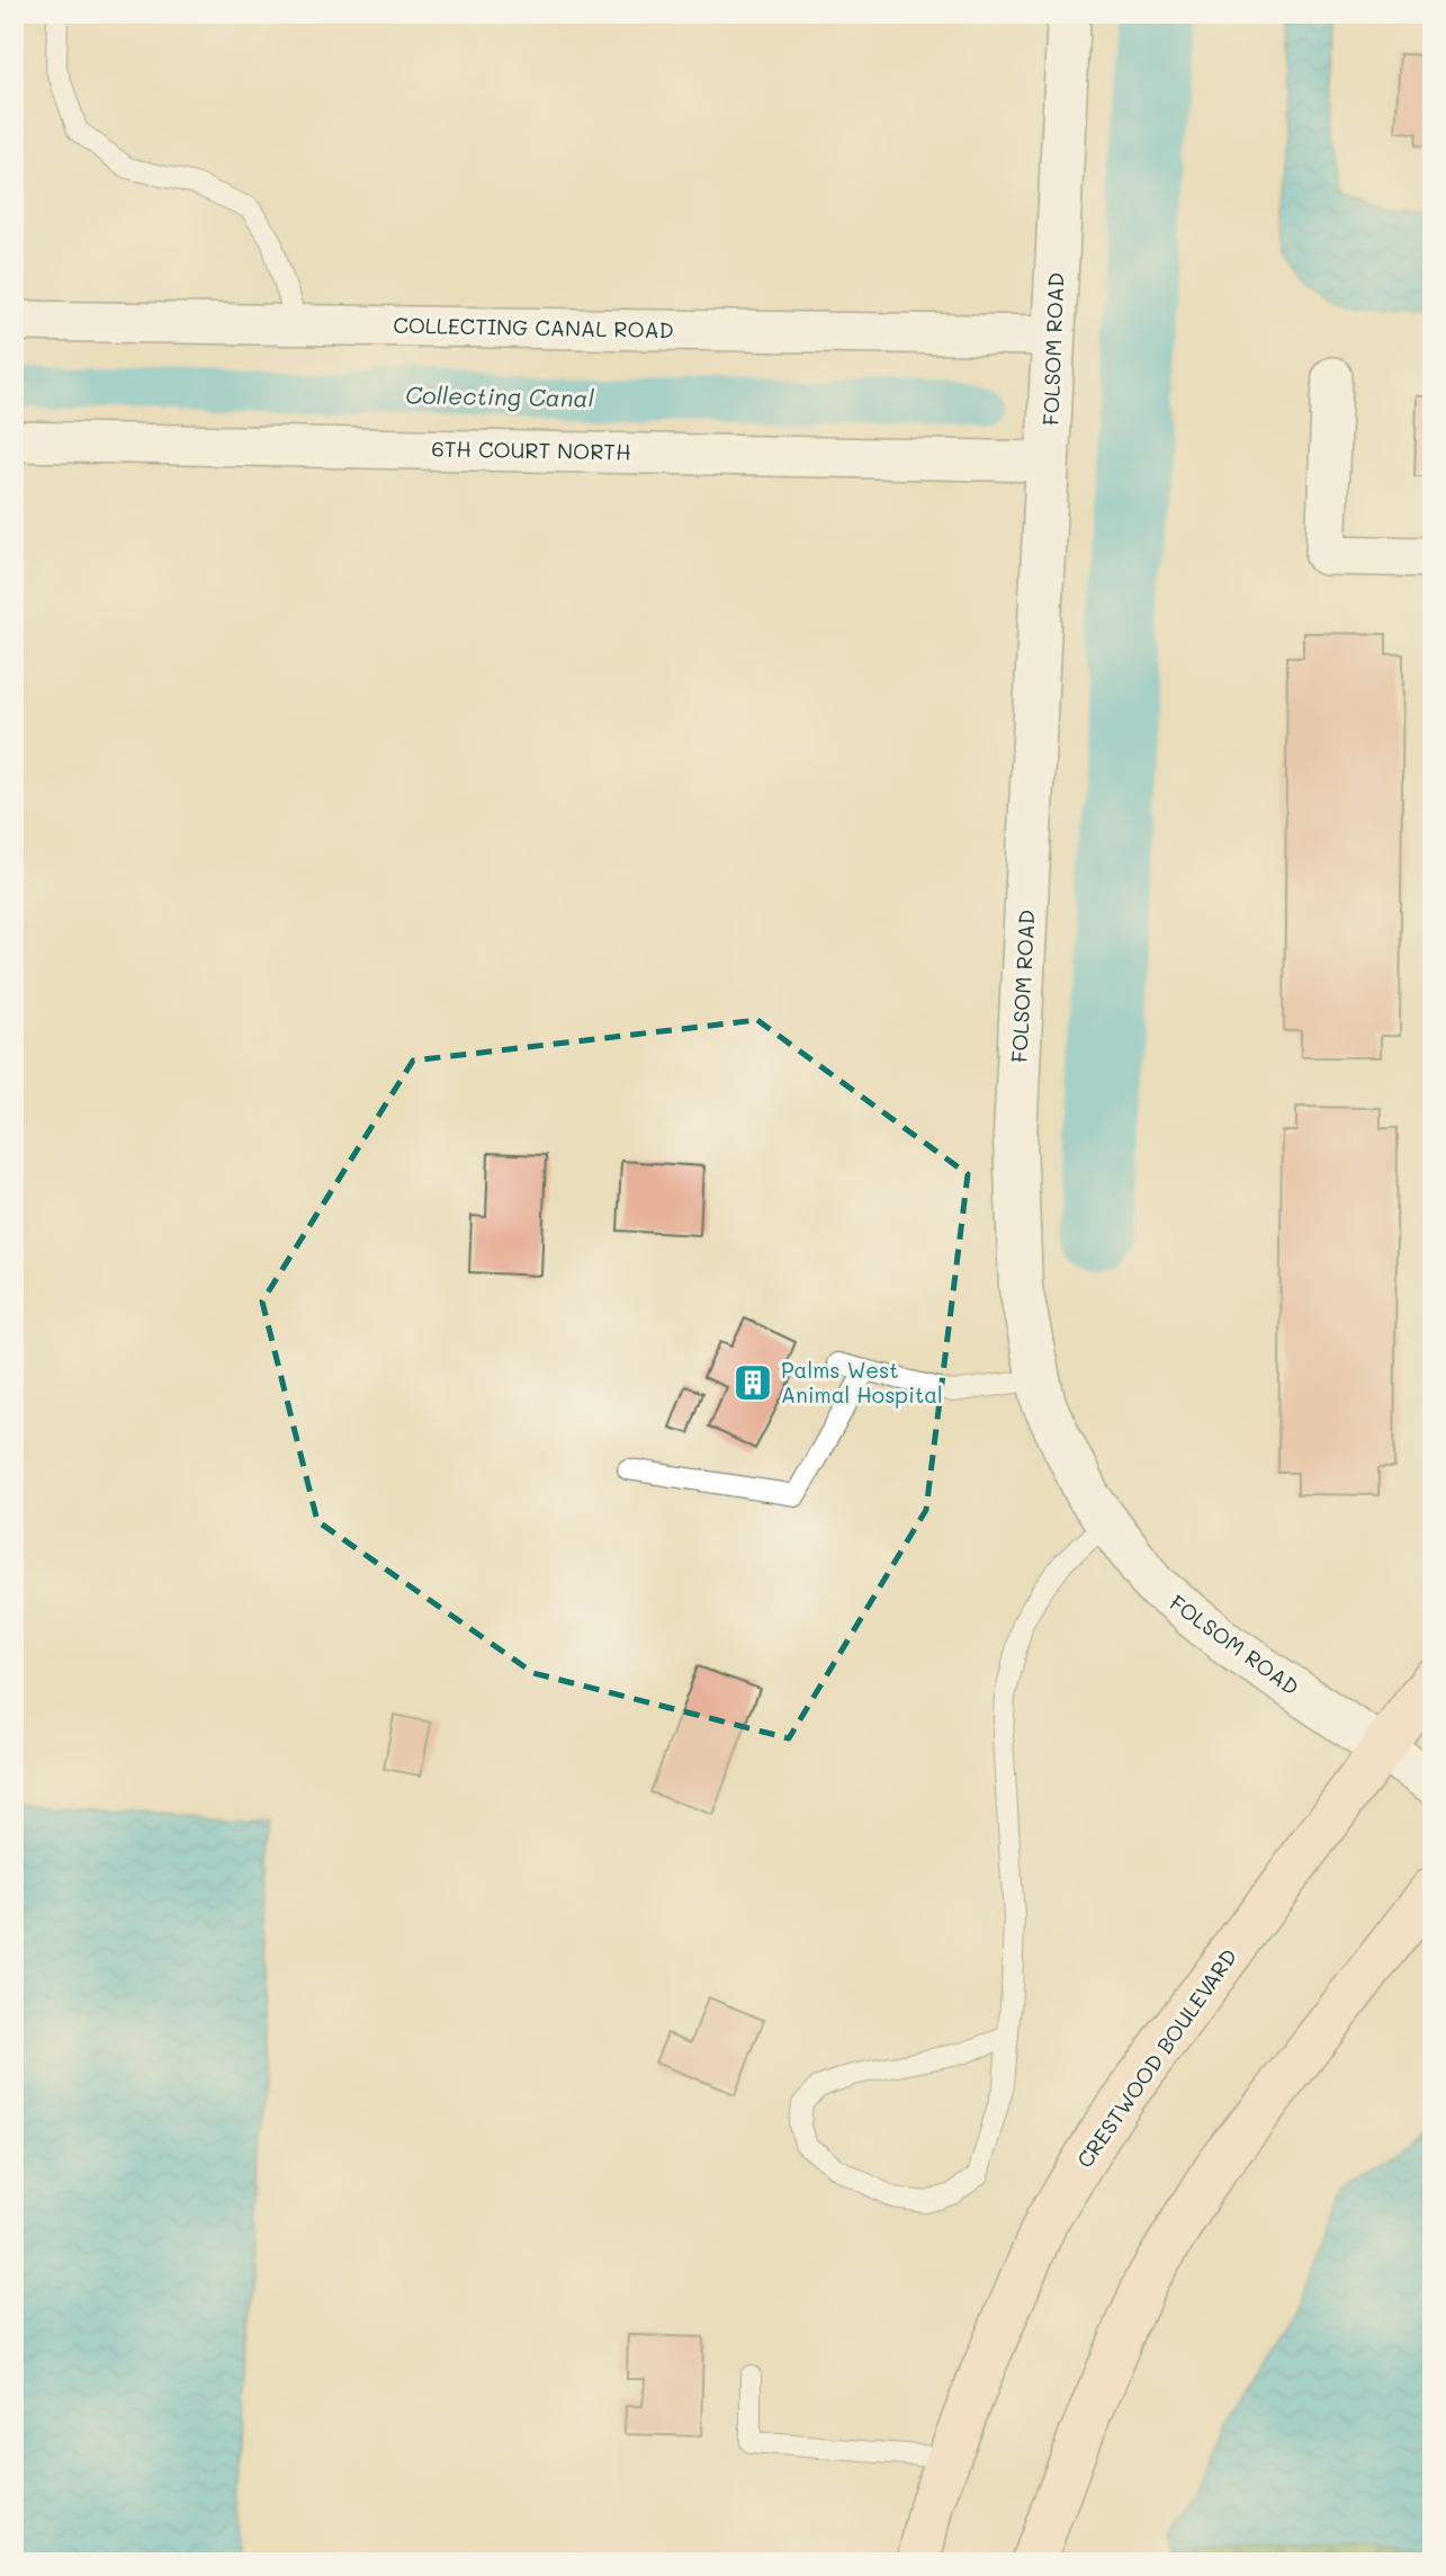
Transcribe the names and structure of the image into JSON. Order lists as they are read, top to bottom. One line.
{"streets":{"main road":["CRESTWOOD BOULEVARD"],"street":["COLLECTING CANAL ROAD","FOLSOM ROAD","6TH COURT NORTH"]},"crossings":[["COLLECTING CANAL ROAD","FOLSOM ROAD"],["FOLSOM ROAD","6TH COURT NORTH"],["FOLSOM ROAD","CRESTWOOD BOULEVARD"]],"water":["Collecting Canal"],"places":{"building":["Palms West Animal Hospital"]}}
